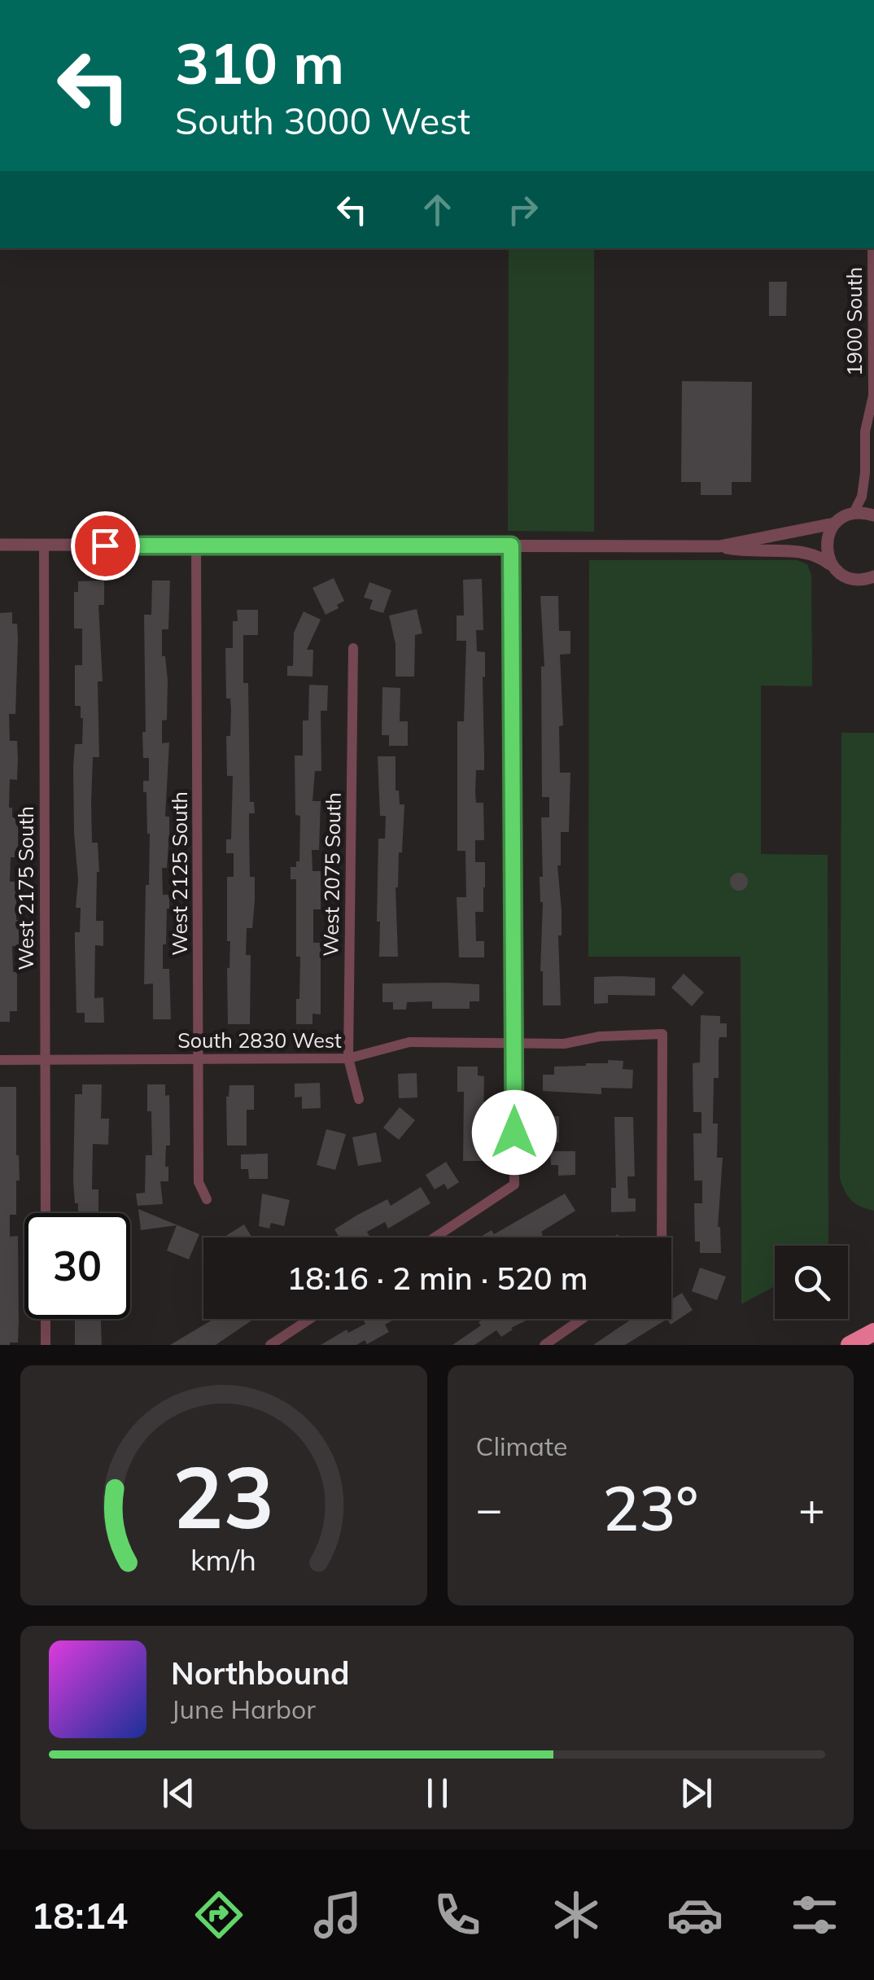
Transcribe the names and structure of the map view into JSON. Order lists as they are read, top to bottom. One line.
{"streets":{"street":["1900 South","West 2125 South","West 2075 South","West 2175 South","South 2830 West"]},"crossings":[["West 2125 South","South 2830 West"],["West 2075 South","South 2830 West"],["West 2175 South","South 2830 West"]],"page":{"turn":["310 m","South 3000 West"],"limit":"30","trip":"18:16 · 2 min · 520 m","tile":"Climate","heat":["−","23°","+"],"song":["Northbound","June Harbor"],"tabs":"18:14","gauge":["23","km/h"]}}
